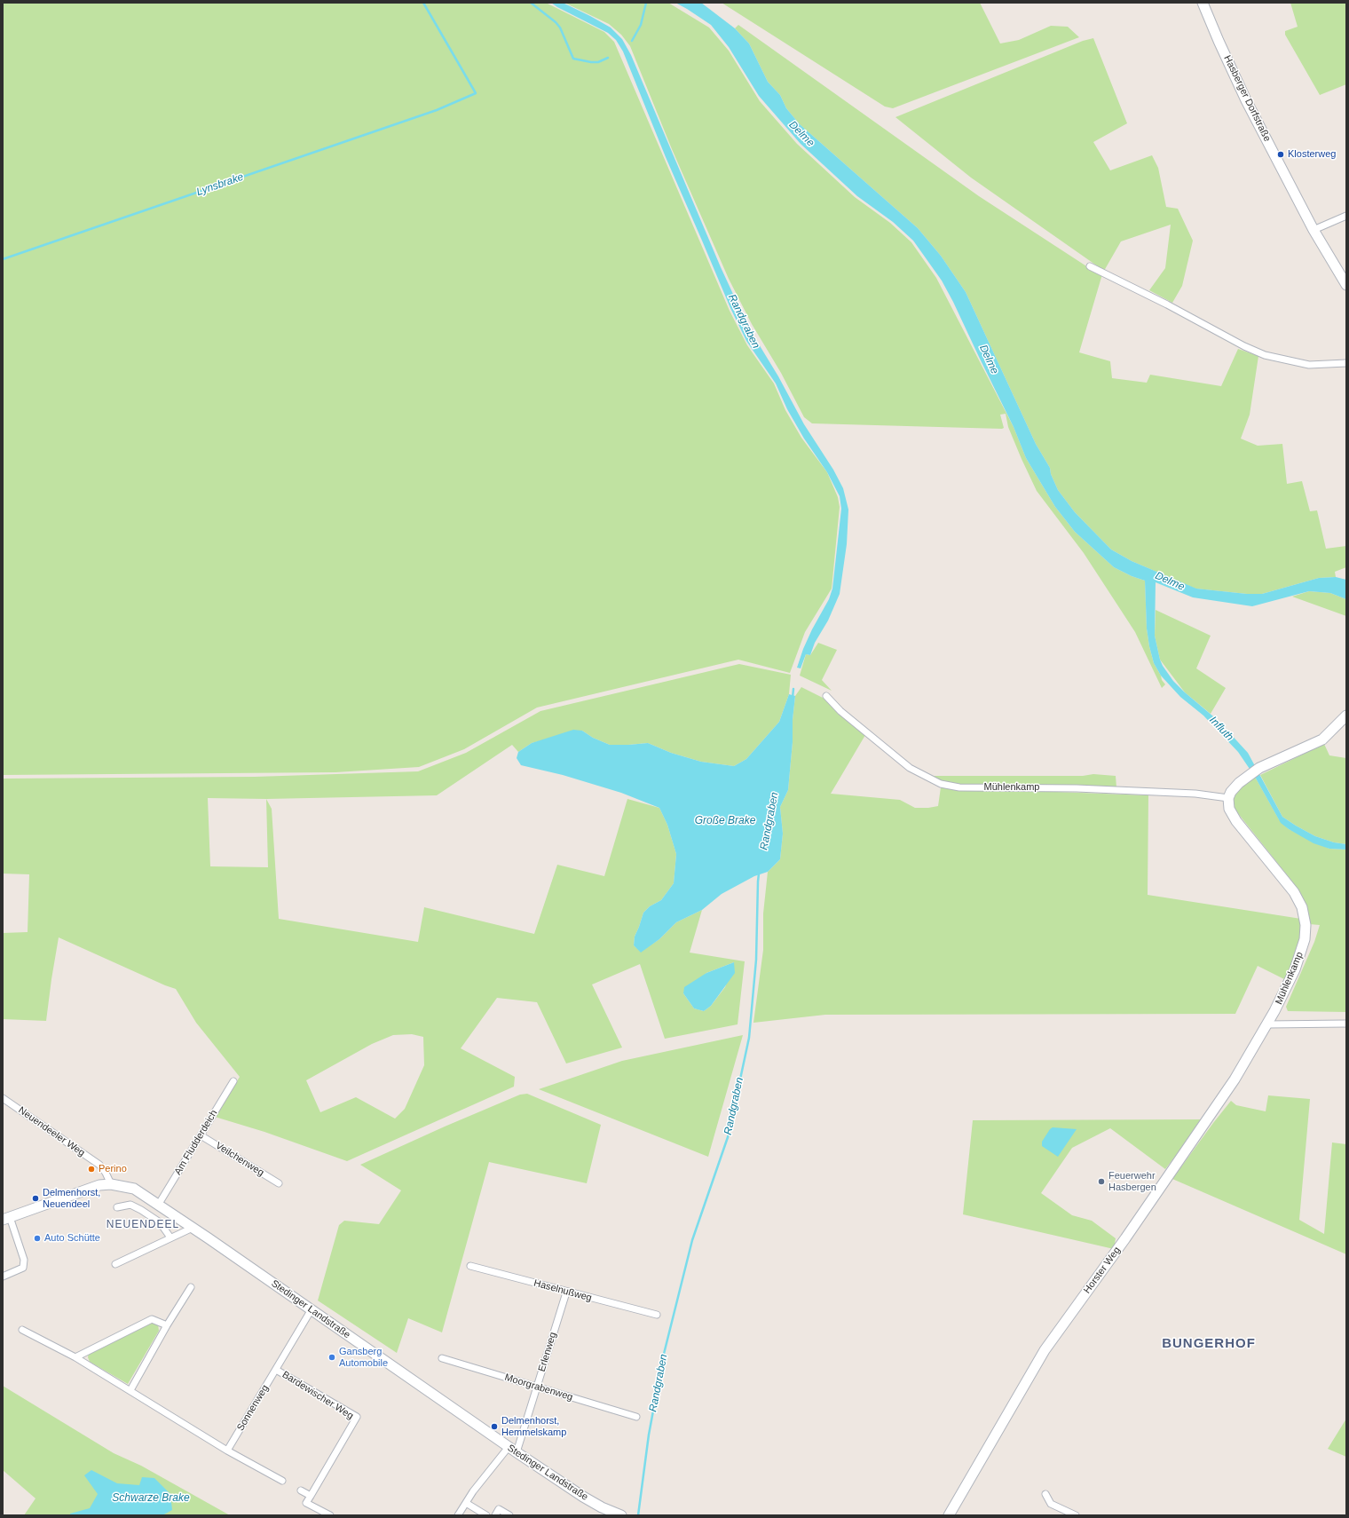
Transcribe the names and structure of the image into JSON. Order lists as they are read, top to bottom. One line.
{"streets":{"street":["Hasberger Dorfstraße","Mühlenkamp","Neuendeeler Weg","Am Fludderdeich","Veilchenweg","Horster Weg","Haselnußweg","Stedinger Landstraße","Erlenweg","Moorgrabenweg","Bardewischer Weg","Sonnenweg"]},"crossings":[["Mühlenkamp","Horster Weg"],["Neuendeeler Weg","Stedinger Landstraße"],["Am Fludderdeich","Veilchenweg"],["Am Fludderdeich","Stedinger Landstraße"],["Haselnußweg","Erlenweg"],["Stedinger Landstraße","Erlenweg"],["Stedinger Landstraße","Sonnenweg"],["Erlenweg","Moorgrabenweg"],["Bardewischer Weg","Sonnenweg"]],"districts":["NEUENDEEL","BUNGERHOF"],"water":["Delme","Lynsbrake","Randgraben","Influth","Große Brake","Schwarze Brake"],"places":["Klosterweg","Perino","Feuerwehr Hasbergen","Delmenhorst, Neuendeel","Auto Schütte","Gansberg Automobile","Delmenhorst, Hemmelskamp"]}
